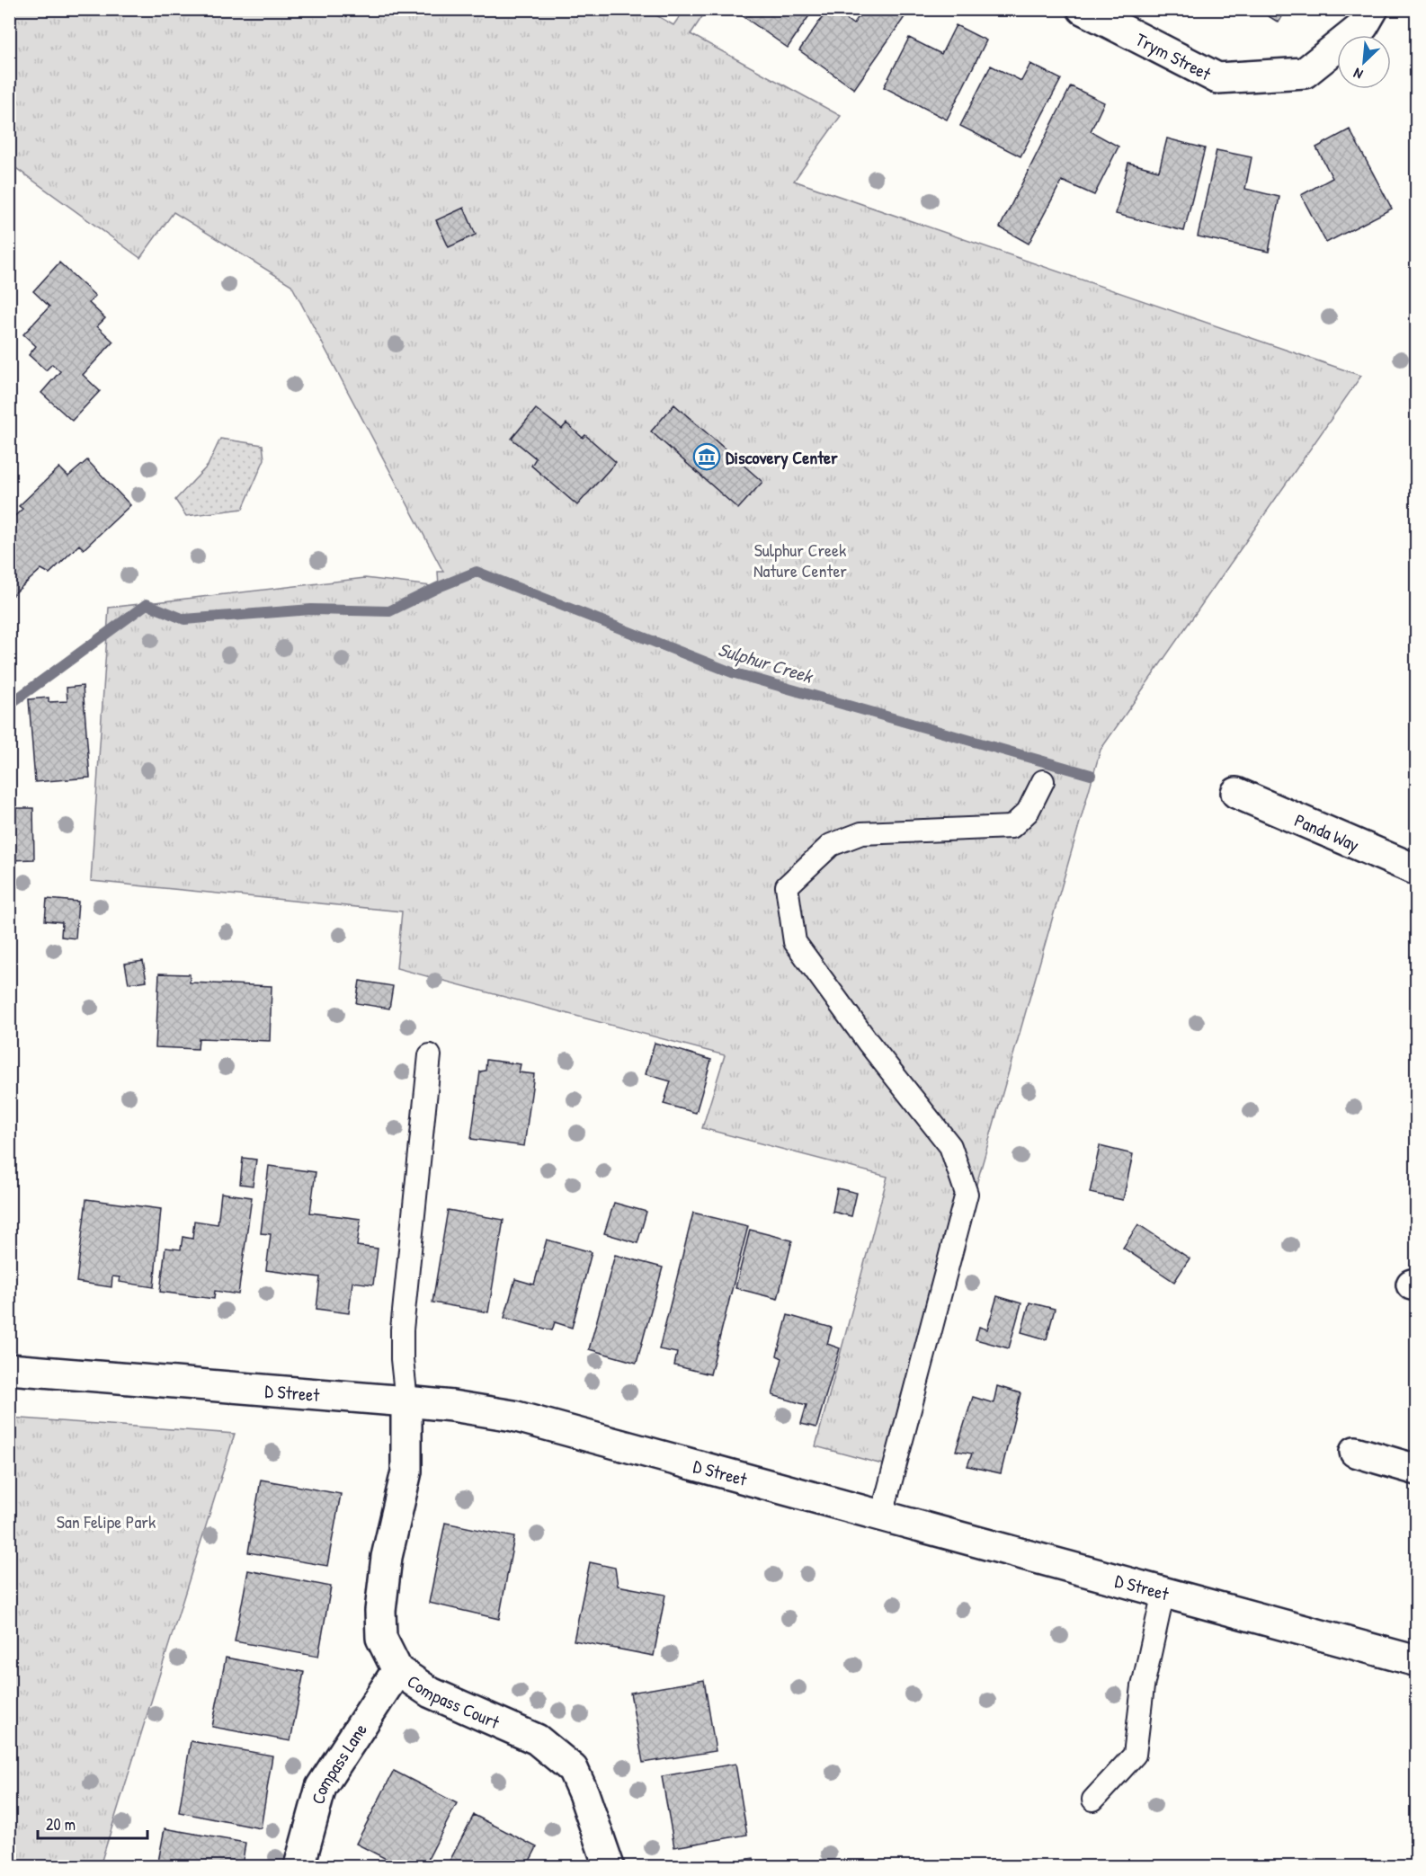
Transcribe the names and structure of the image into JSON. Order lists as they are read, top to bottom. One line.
{"streets":{"main road":["Trym Street","Panda Way","D Street","Compass Court","Compass Lane"]},"crossings":[["D Street","Compass Court"],["Compass Court","Compass Lane"]],"water":["Sulphur Creek"],"parks":["Sulphur Creek Nature Center","San Felipe Park"],"places":{"museum":["Discovery Center"]},"scale_bar":"20 m","north":"bottom left"}
